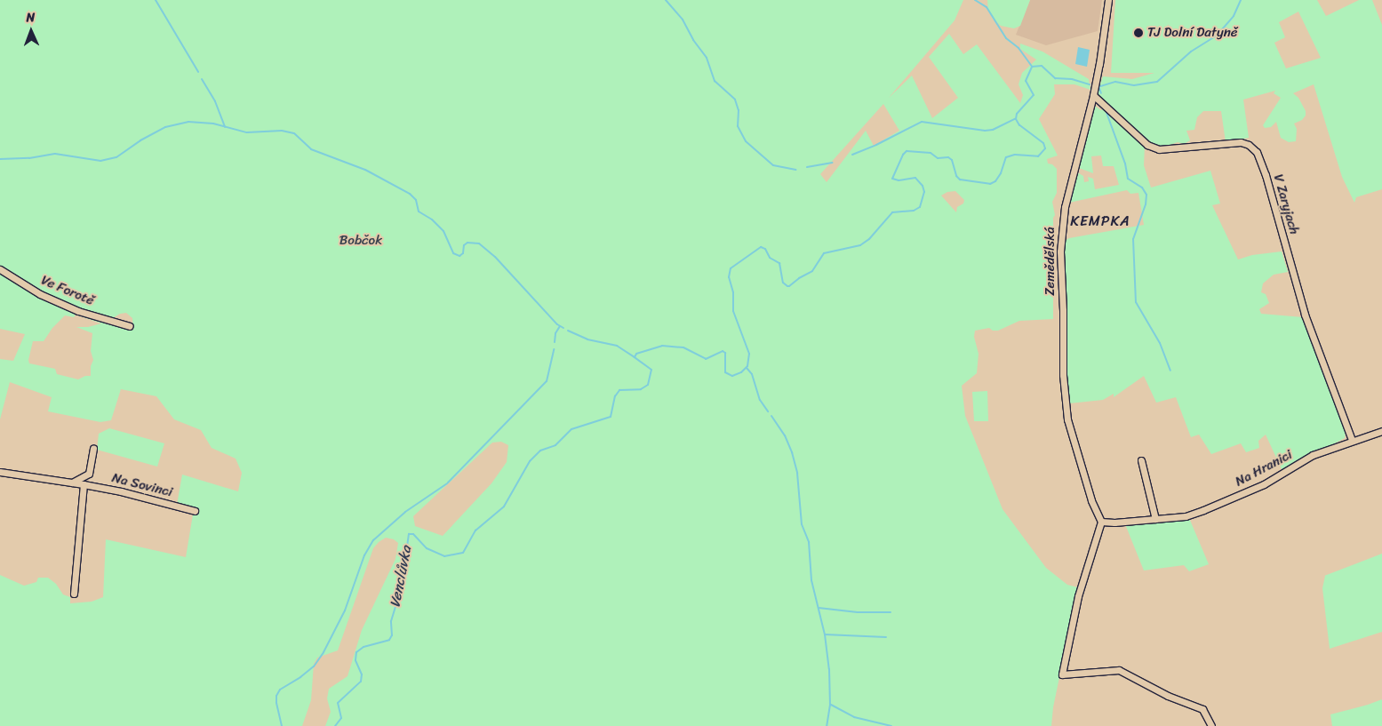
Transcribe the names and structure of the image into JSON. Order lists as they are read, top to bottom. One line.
{"streets":{"street":["V Zaryjach","Zemědělská","Ve Forotě","Na Hranici","Na Sovinci"]},"crossings":[["V Zaryjach","Zemědělská"],["V Zaryjach","Na Hranici"],["Zemědělská","Na Hranici"]],"districts":["KEMPKA"],"water":["Venclůvka"],"parks":["Bobčok"],"places":["TJ Dolní Datyně"],"north":"top"}
